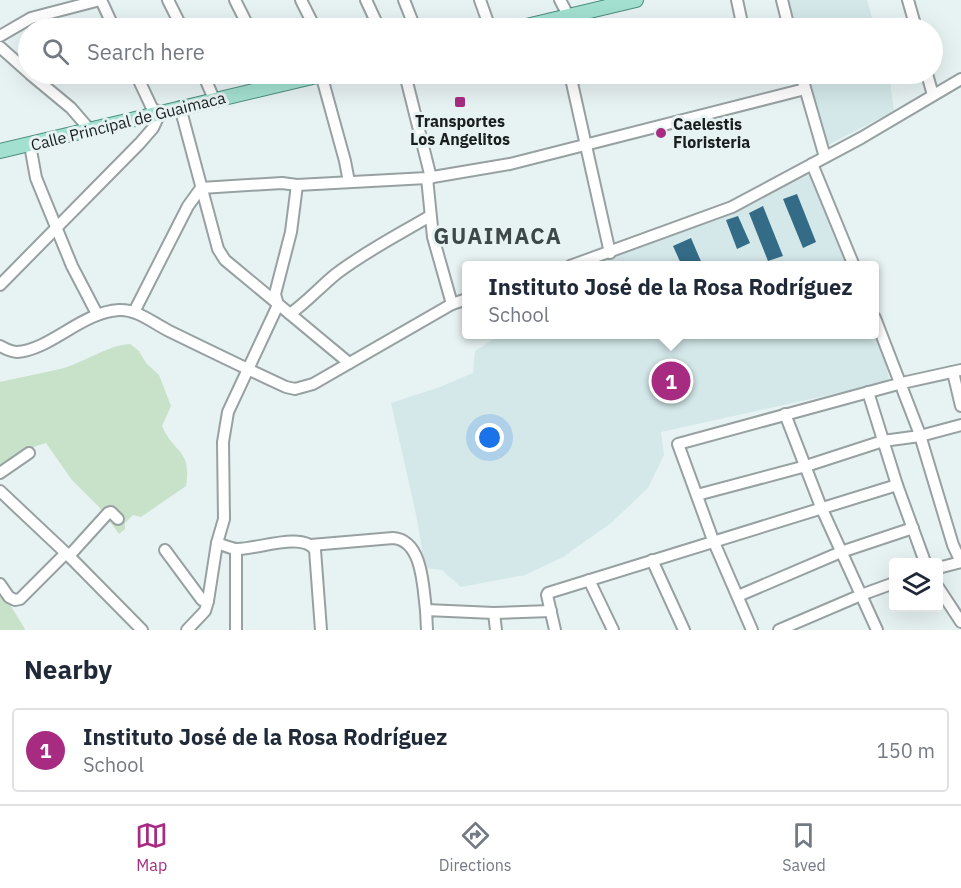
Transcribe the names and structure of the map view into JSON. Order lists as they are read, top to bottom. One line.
{"streets":{"main road":["Calle Principal de Guaimaca"]},"districts":["GUAIMACA"],"places":{"transit":["Transportes Los Angelitos"],"other":["Caelestis Floristeria"]},"page":{"search":"Search here","popup":["Instituto José de la Rosa Rodríguez","School"],"pins":"1","heading":"Nearby","list":[{"mark":"1","name":"Instituto José de la Rosa Rodríguez","note":"School","value":"150 m"}],"nav":["Map","Directions","Saved"]}}
